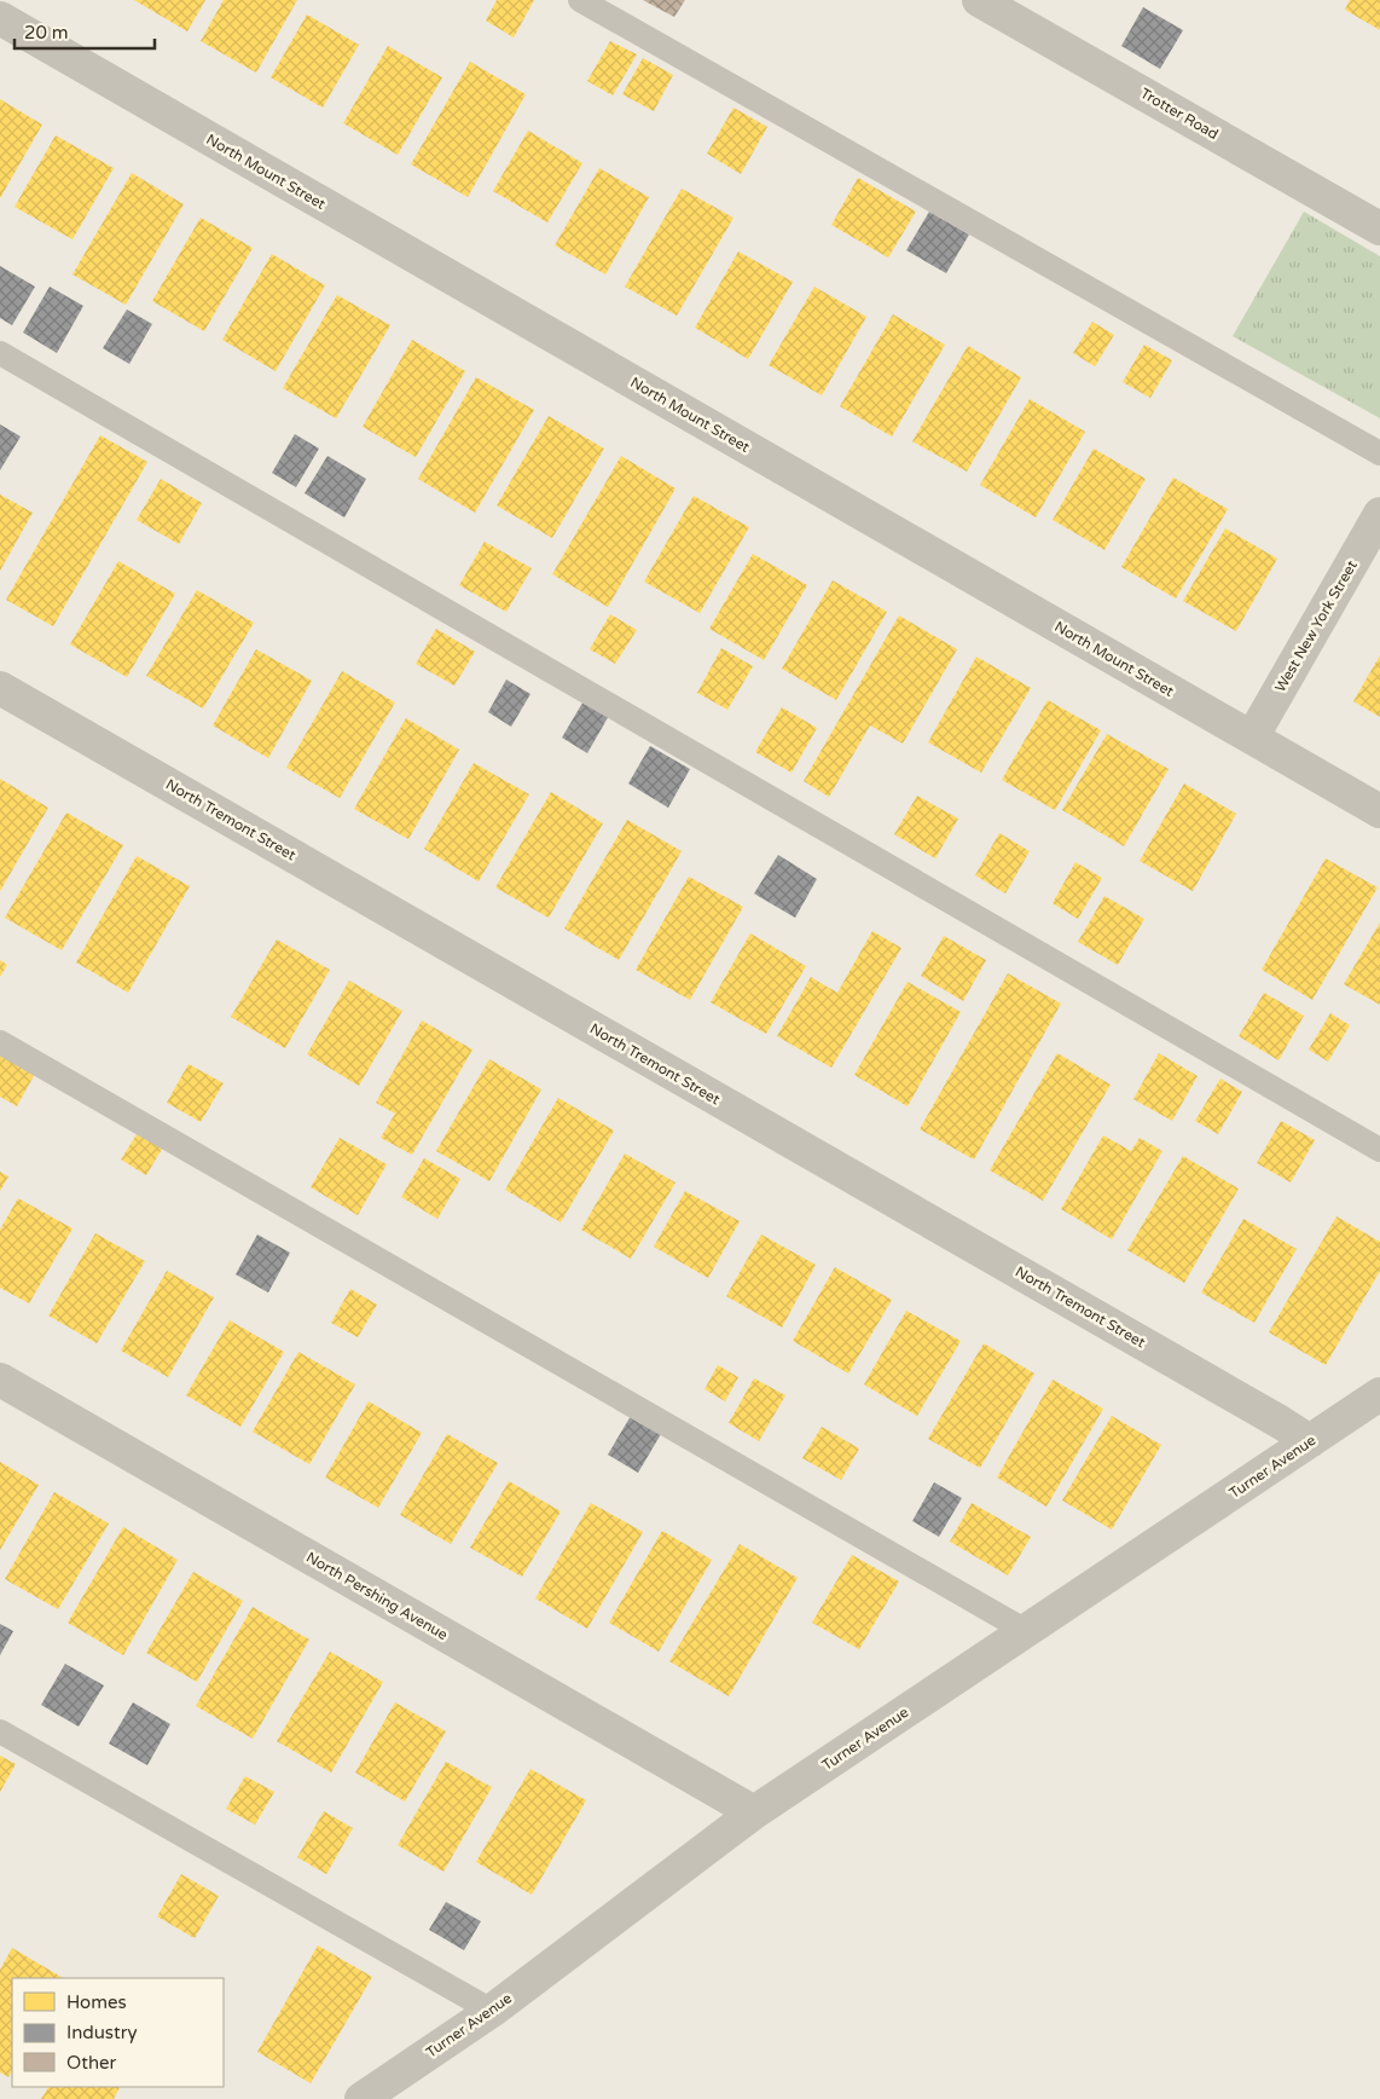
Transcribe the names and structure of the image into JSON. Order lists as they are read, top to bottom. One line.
{"streets":{"street":["Trotter Road","North Mount Street","West New York Street","North Tremont Street","Turner Avenue","North Pershing Avenue"]},"crossings":[["North Mount Street","West New York Street"],["North Tremont Street","Turner Avenue"],["Turner Avenue","North Pershing Avenue"]],"legend":["Homes","Industry","Other"],"scale_bar":"20 m"}
